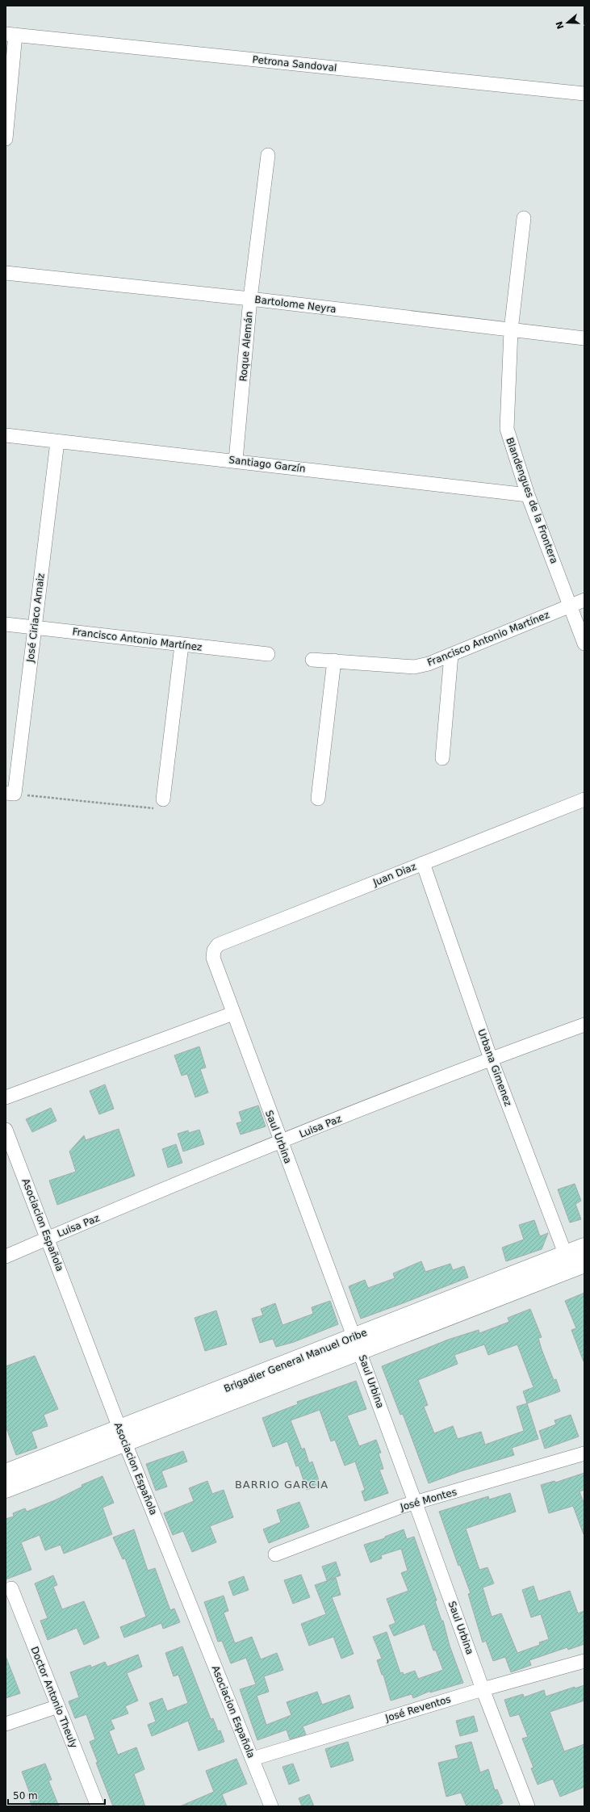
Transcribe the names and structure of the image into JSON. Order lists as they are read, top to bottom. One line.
{"streets":{"main road":["Brigadier General Manuel Oribe"],"street":["Petrona Sandoval","Bartolome Neyra","Roque Alemán","Santiago Garzín","Blandengues de la Frontera","José Ciriaco Arnaiz","Francisco Antonio Martínez","Juan Diaz","Urbana Gimenez","Luisa Paz","Saul Urbina","Asociacion Española","José Montes","Doctor Antonio Theuly","José Reventos"]},"crossings":[["Bartolome Neyra","Roque Alemán"],["Bartolome Neyra","Blandengues de la Frontera"],["Roque Alemán","Santiago Garzín"],["Santiago Garzín","Blandengues de la Frontera"],["Santiago Garzín","José Ciriaco Arnaiz"],["Blandengues de la Frontera","Francisco Antonio Martínez"],["José Ciriaco Arnaiz","Francisco Antonio Martínez"],["Juan Diaz","Urbana Gimenez"],["Juan Diaz","Saul Urbina"],["Urbana Gimenez","Luisa Paz"],["Urbana Gimenez","Brigadier General Manuel Oribe"],["Luisa Paz","Saul Urbina"],["Luisa Paz","Asociacion Española"],["Saul Urbina","Brigadier General Manuel Oribe"],["Saul Urbina","José Montes"],["Saul Urbina","José Reventos"],["Asociacion Española","Brigadier General Manuel Oribe"],["Asociacion Española","José Reventos"]],"districts":["BARRIO GARCIA"],"scale_bar":"50 m","north":"left"}
